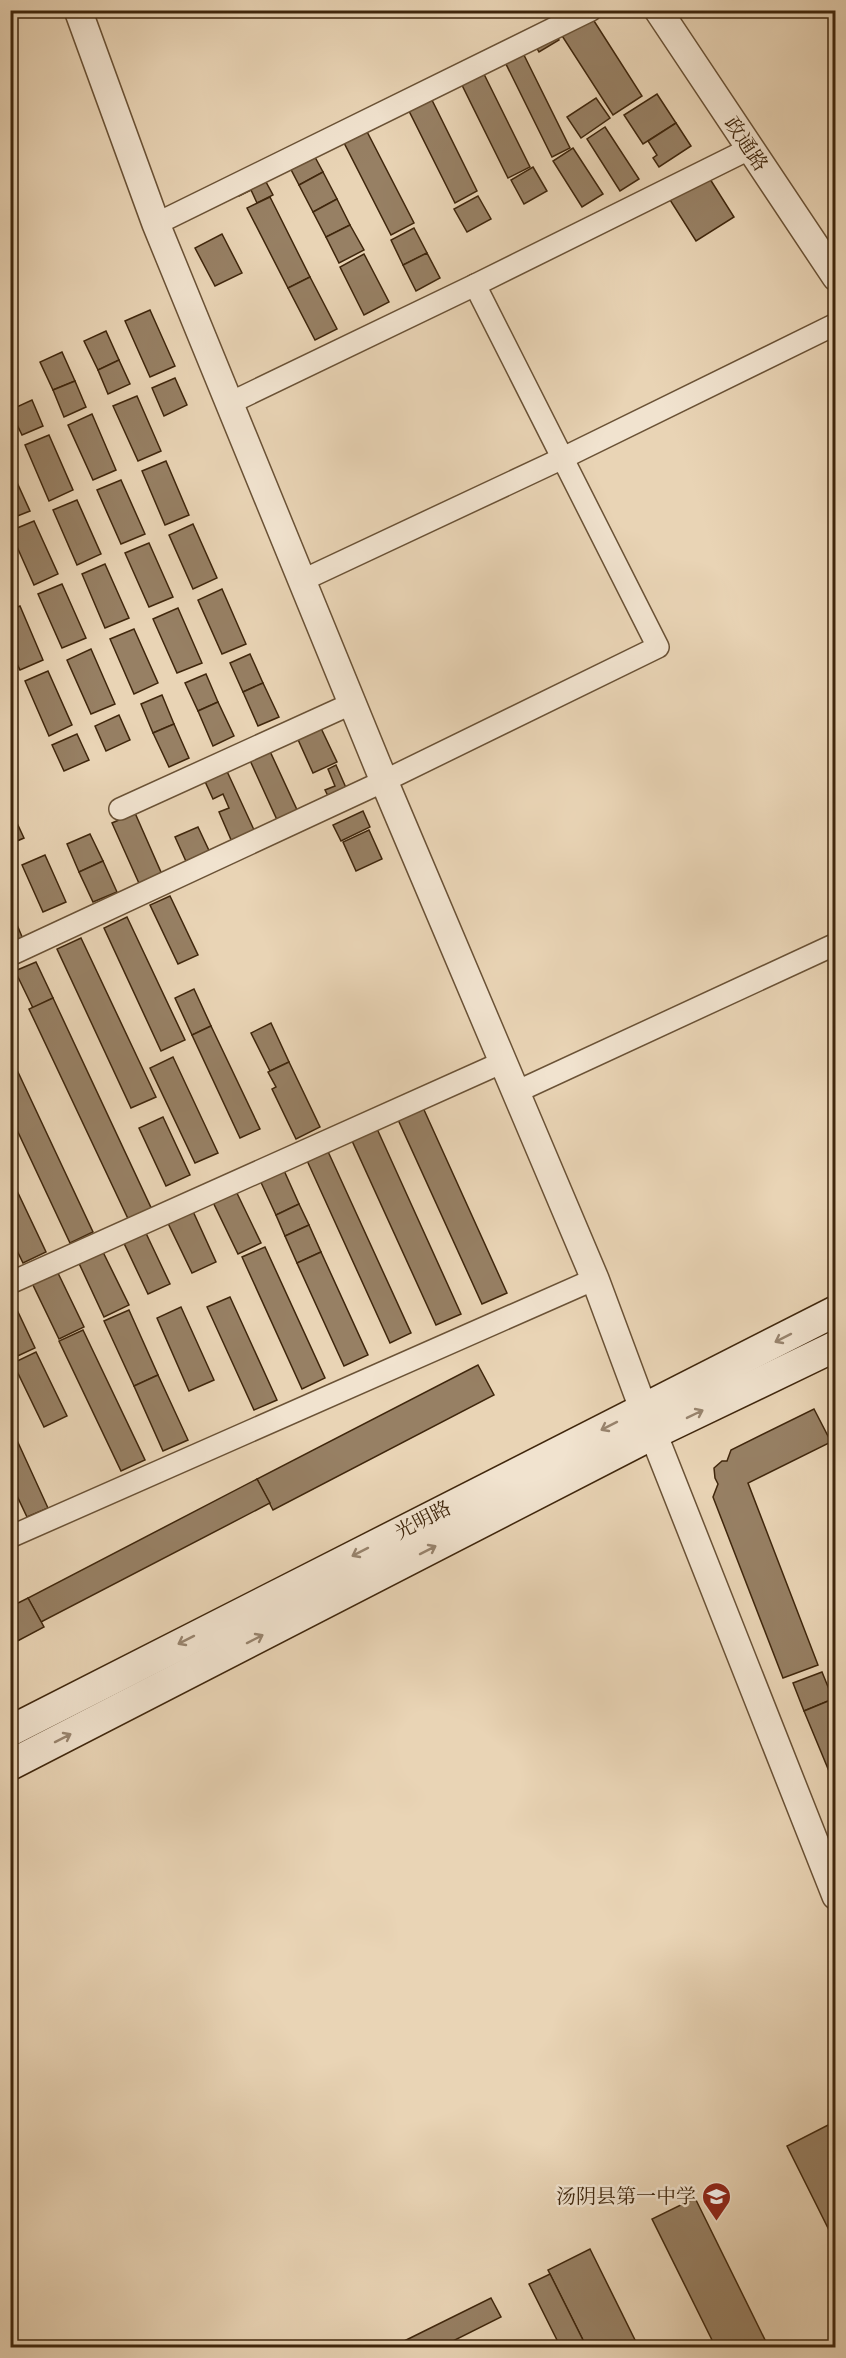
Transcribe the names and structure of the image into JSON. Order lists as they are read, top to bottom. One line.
{"streets":{"main road":["光明路"],"street":["政通路"]},"places":{"school or university":["汤阴县第一中学"]}}
